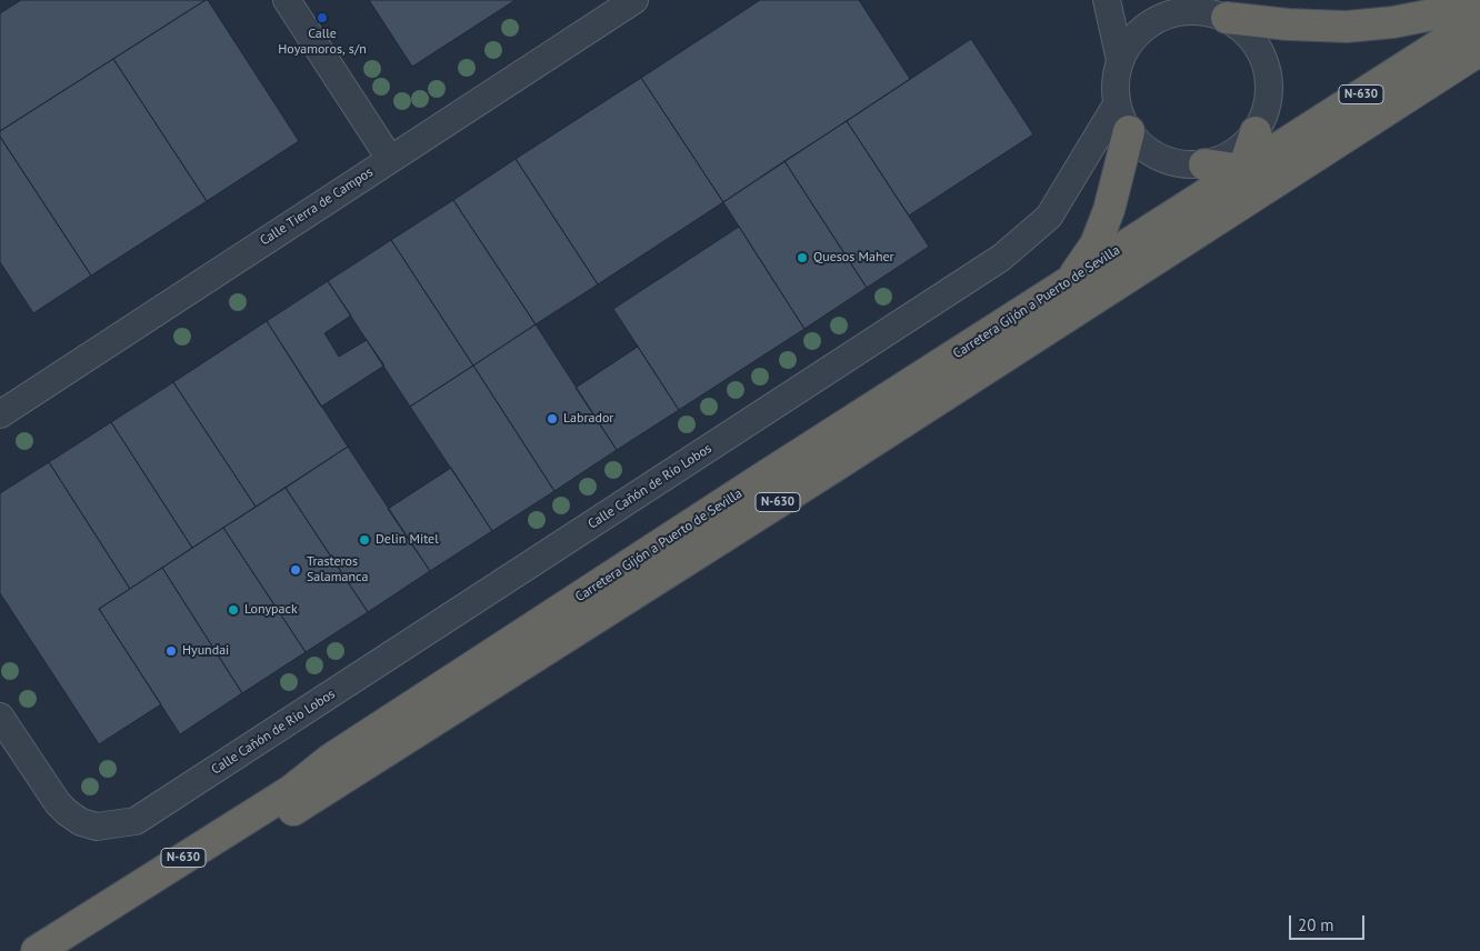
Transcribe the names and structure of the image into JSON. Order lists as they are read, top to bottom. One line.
{"streets":{"highway":["N-630","Carretera Gijón a Puerto de Sevilla"],"street":["Calle Tierra de Campos","Calle Cañón de Río Lobos"]},"places":["Calle Hoyamoros, s/n","Quesos Maher","Labrador","Delin Mitel","Trasteros Salamanca","Lonypack","Hyundai"],"scale_bar":"20 m"}
